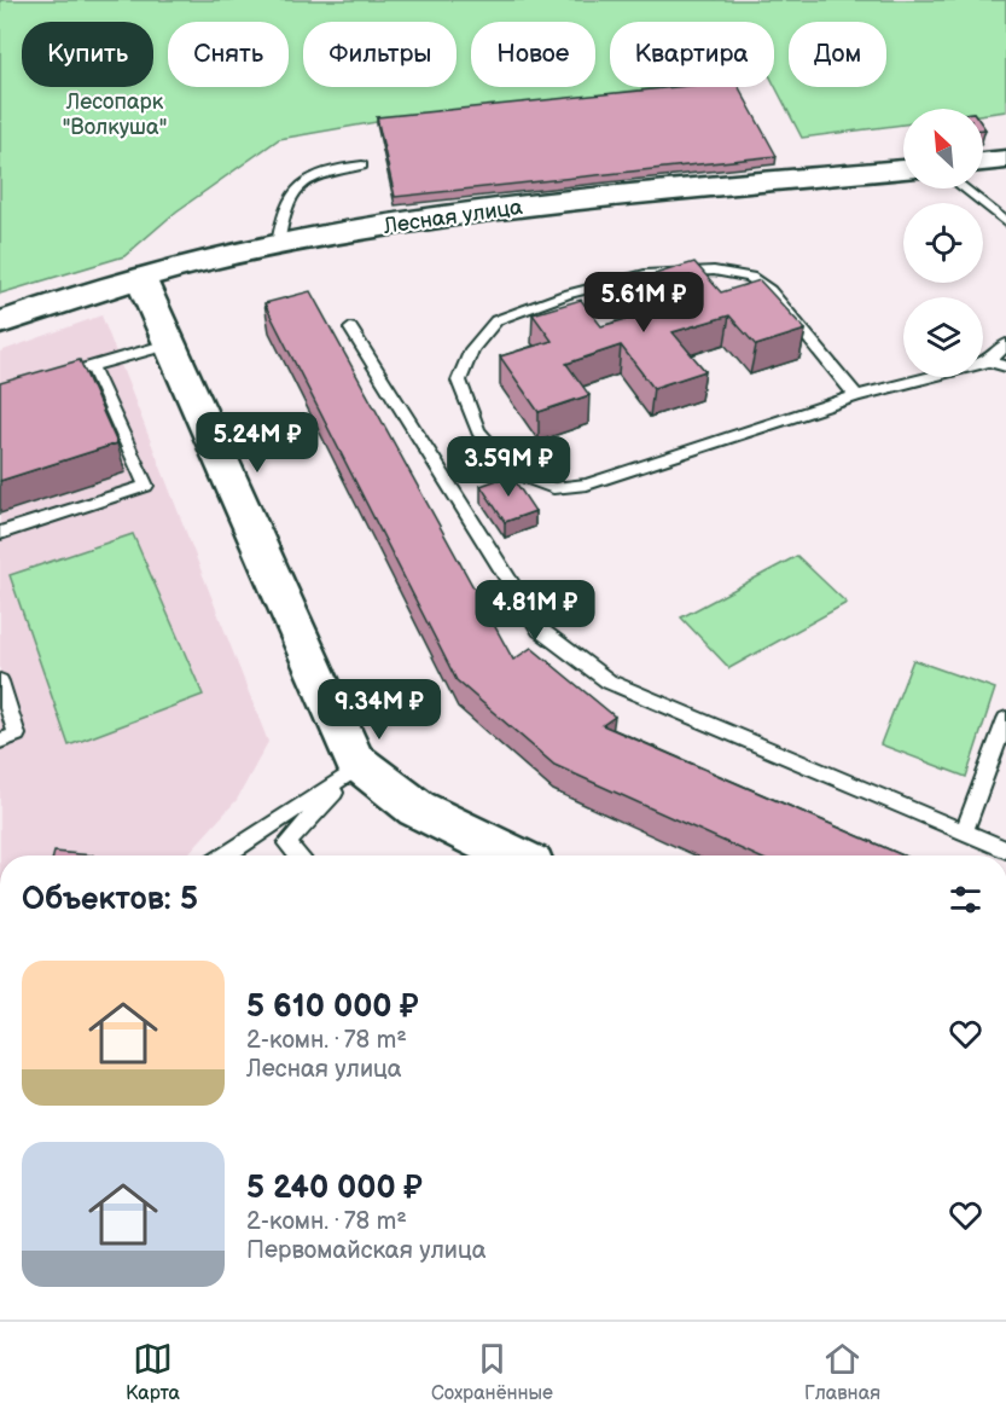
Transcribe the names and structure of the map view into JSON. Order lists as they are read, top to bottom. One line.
{"streets":{"street":["Лесная улица"]},"parks":["Лесопарк \"Волкуша\""],"north":"top left","page":{"chip":["Купить","Снять","Фильтры","Новое","Квартира","Дом"],"price":["5.61M ₽","5.24M ₽","3.59M ₽","4.81M ₽","9.34M ₽"],"heading":"Объектов: 5","list":[{"name":"5 610 000 ₽","note":"2-комн. · 78 m² · Лесная улица"},{"name":"5 240 000 ₽","note":"2-комн. · 78 m² · Первомайская улица"}],"tabs":["Карта","Сохранённые","Главная"]}}
